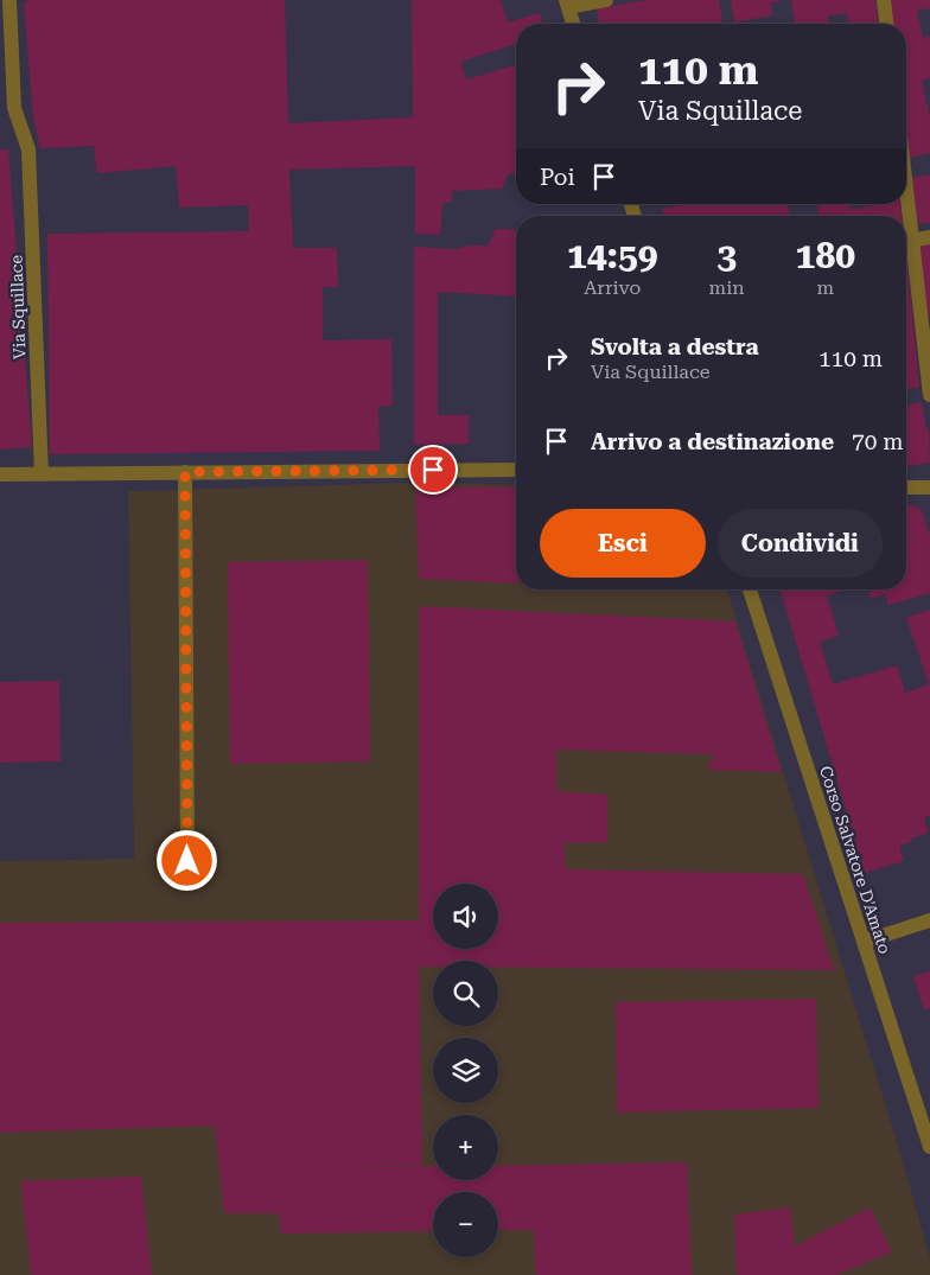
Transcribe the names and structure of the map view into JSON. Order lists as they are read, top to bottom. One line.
{"streets":{"street":["Via Squillace","Corso Salvatore D'Amato"]},"page":{"turn":["110 m","Via Squillace"],"then":"Poi","eta":["14:59","Arrivo","3","min","180","m"],"list":[{"name":"Svolta a destra","note":"Via Squillace","value":"110 m"},{"name":"Arrivo a destinazione","value":"70 m"}],"buttons":["Esci","Condividi"],"map_buttons":["+","−"]}}
